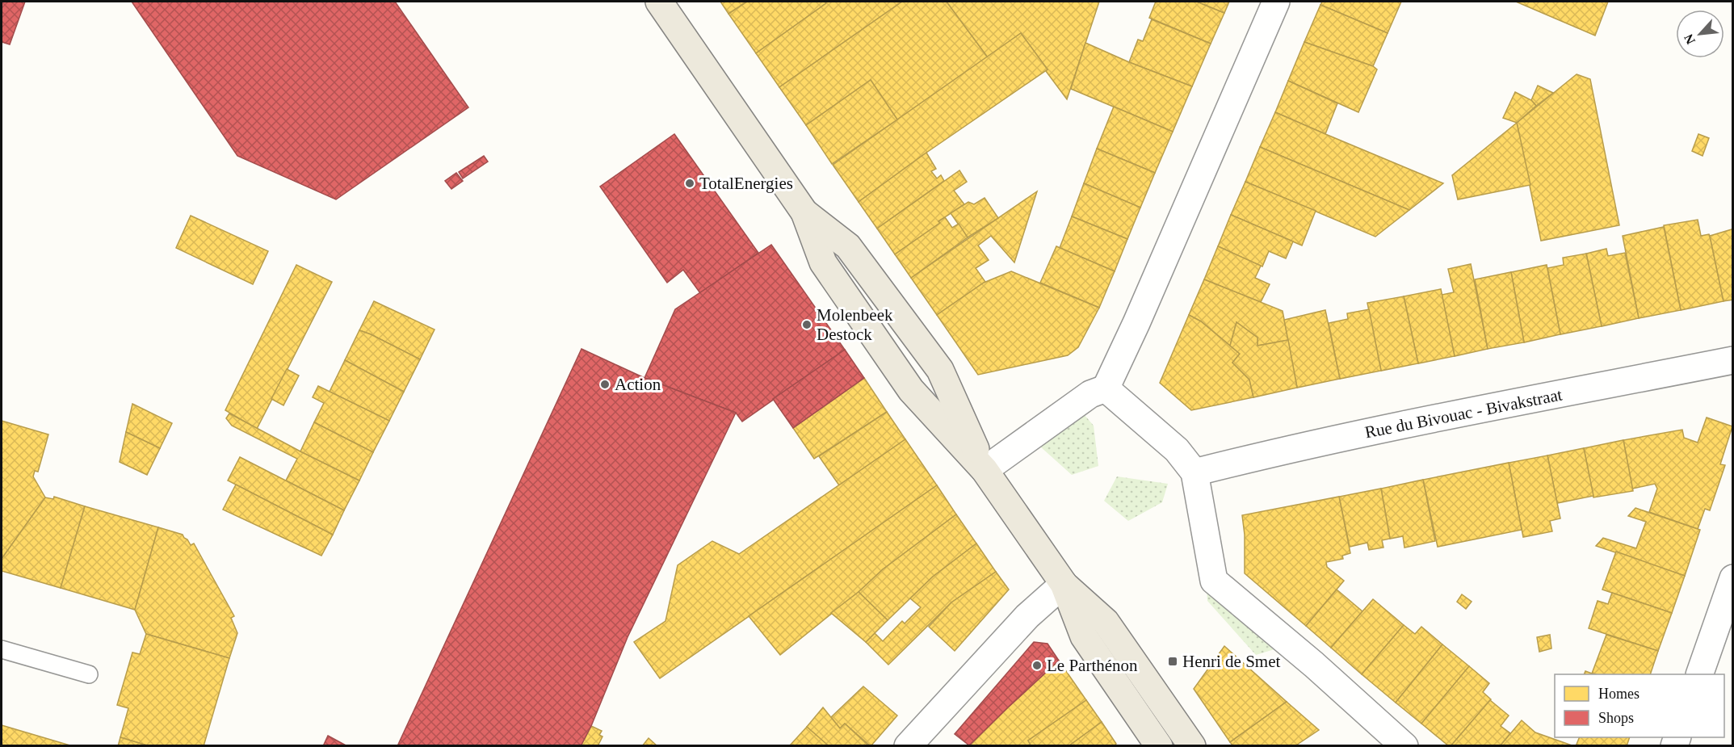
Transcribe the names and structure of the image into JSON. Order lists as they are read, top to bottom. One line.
{"streets":{"street":["Rue du Bivouac - Bivakstraat"]},"places":{"other":["TotalEnergies","Molenbeek Destock","Action","Le Parthénon"],"transit":["Henri de Smet"]},"legend":["Homes","Shops"],"north":"bottom left"}
